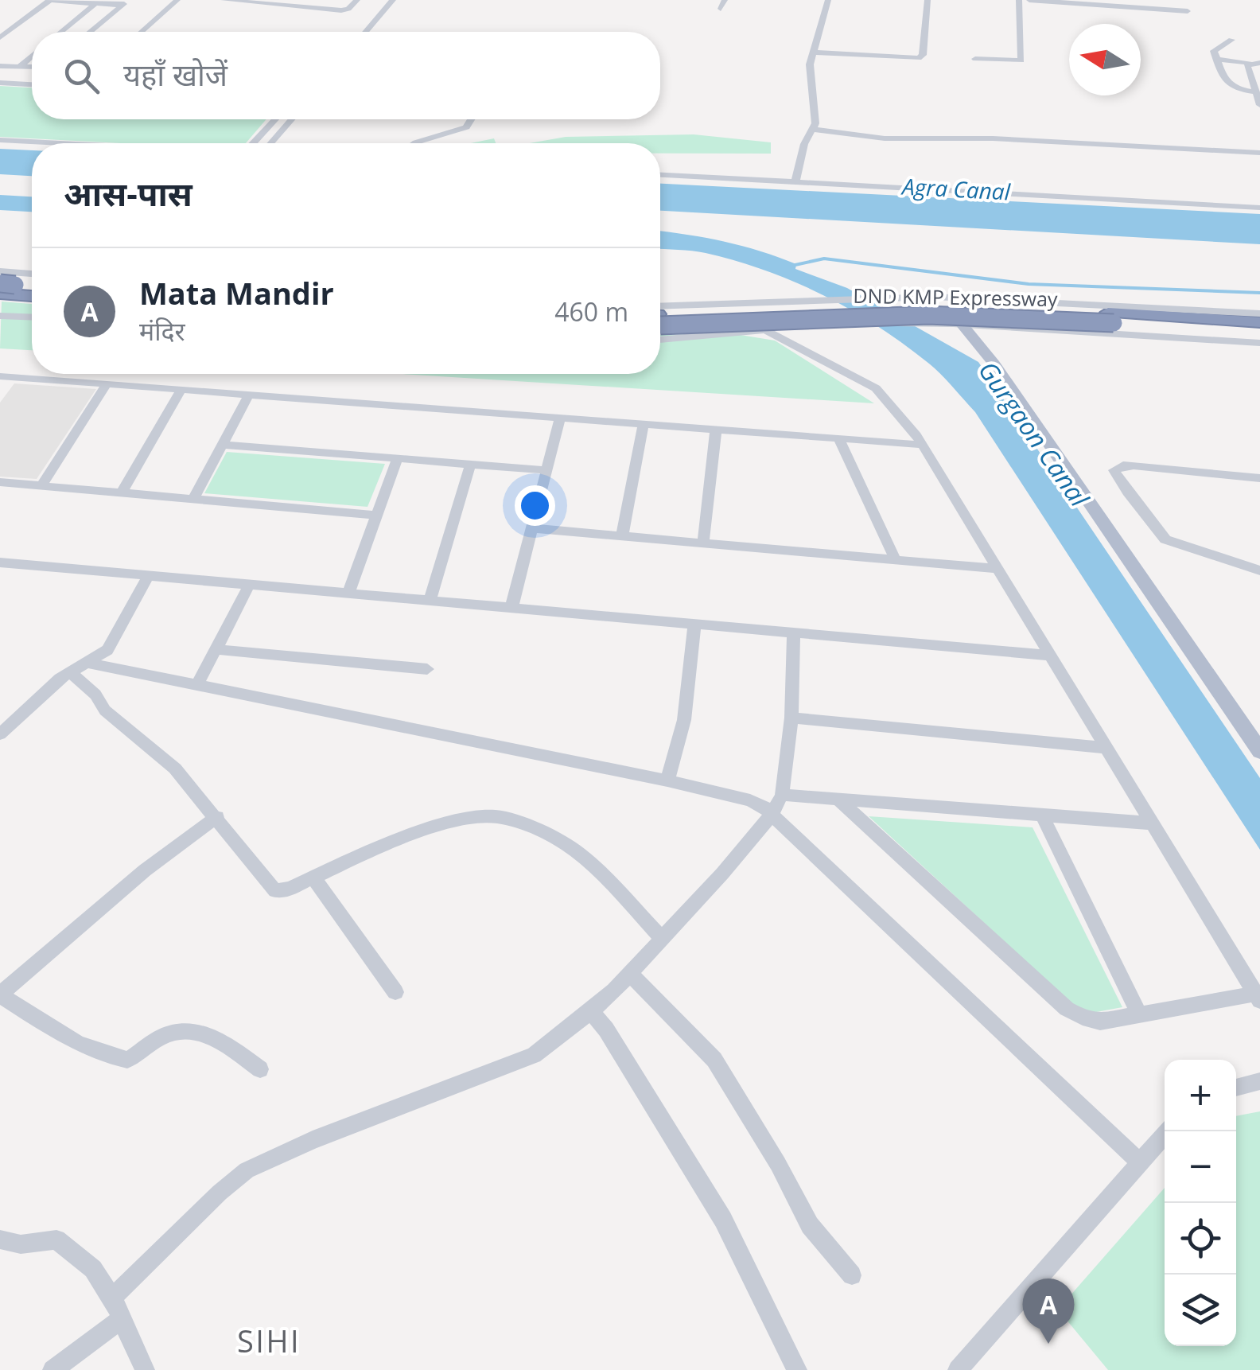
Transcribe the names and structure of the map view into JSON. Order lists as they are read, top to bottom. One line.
{"streets":{"highway":["DND KMP Expressway"]},"districts":["SIHI"],"water":["Agra Canal","Gurgaon Canal"],"north":"left","page":{"search":"यहाँ खोजें","heading":"आस-पास","list":[{"mark":"A","name":"Mata Mandir","note":"मंदिर","value":"460 m"}],"map_buttons":["+","−"],"pins":"A"}}
